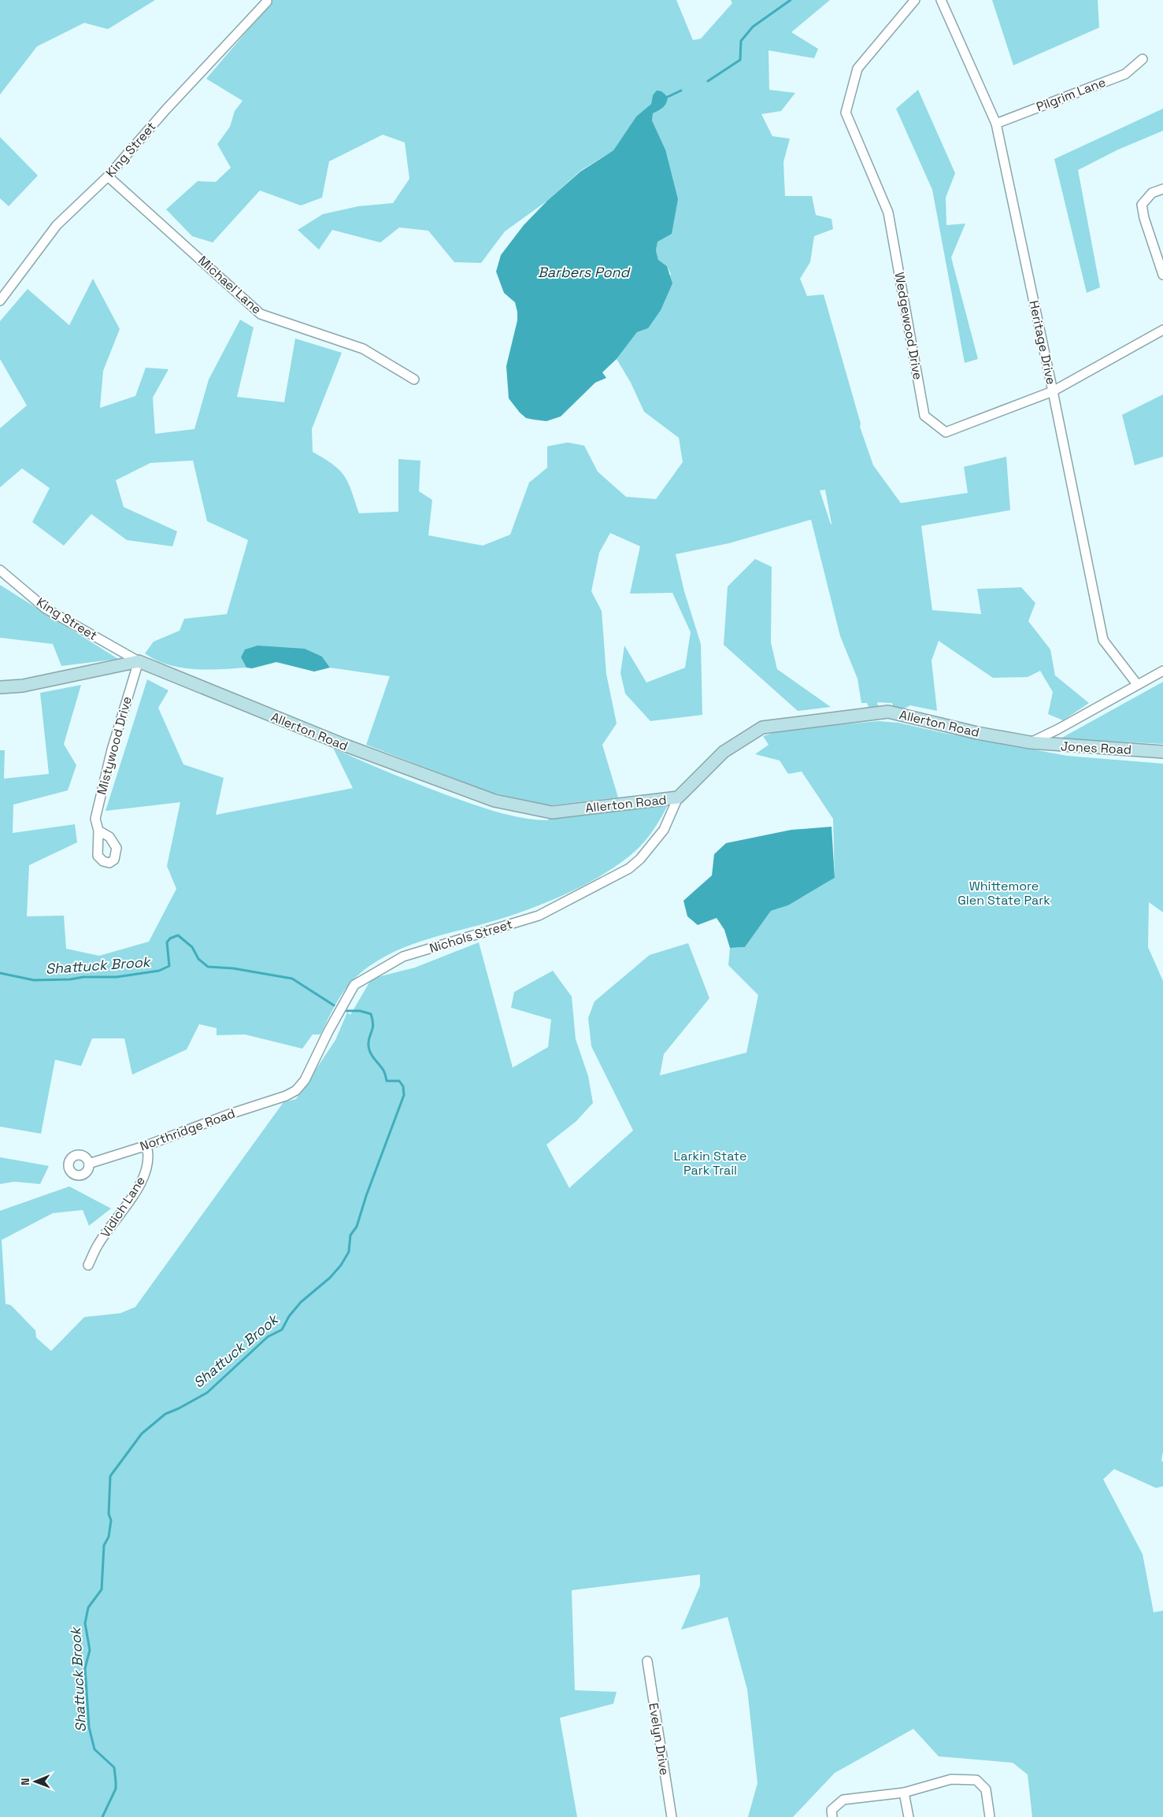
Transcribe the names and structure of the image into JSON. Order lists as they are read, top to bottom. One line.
{"streets":{"street":["Pilgrim Lane","King Street","Michael Lane","Wedgewood Drive","Heritage Drive","Allerton Road","Mistywood Drive","Jones Road","Nichols Street","Northridge Road","Vidich Lane","Evelyn Drive"]},"crossings":[["Pilgrim Lane","Heritage Drive"],["King Street","Michael Lane"],["King Street","Allerton Road"],["King Street","Mistywood Drive"],["Wedgewood Drive","Heritage Drive"],["Allerton Road","Mistywood Drive"],["Allerton Road","Jones Road"],["Allerton Road","Nichols Street"],["Nichols Street","Northridge Road"],["Northridge Road","Vidich Lane"]],"water":["Barbers Pond","Shattuck Brook"],"parks":["Whittemore Glen State Park","Larkin State Park Trail"],"north":"left"}
